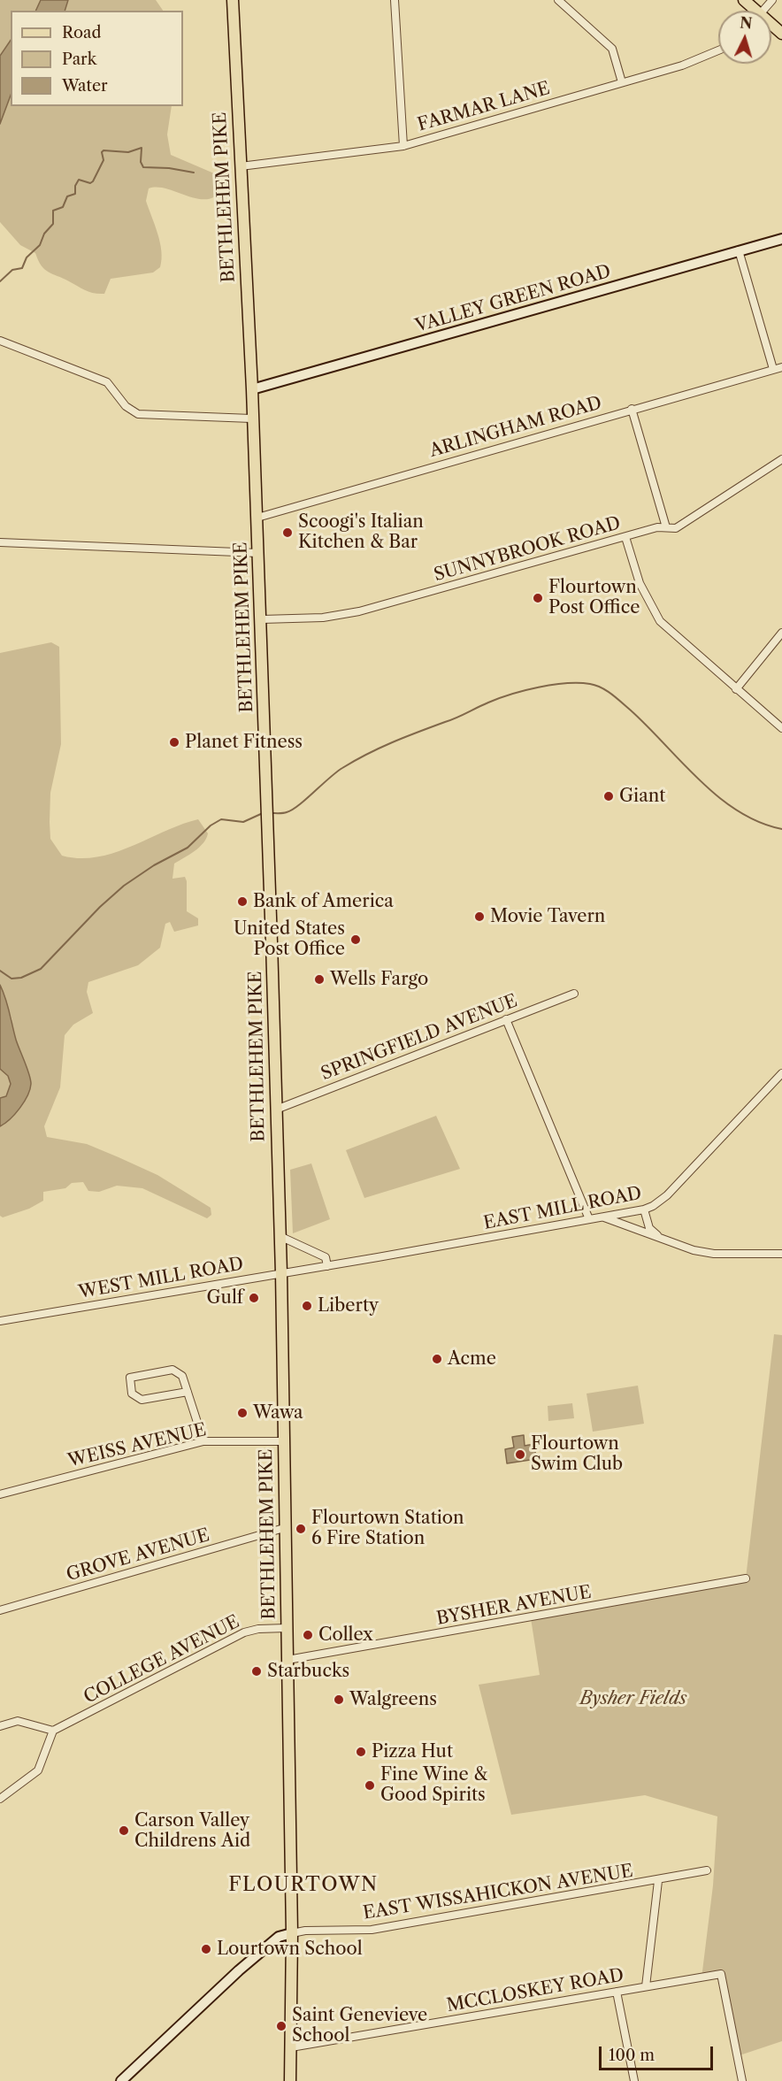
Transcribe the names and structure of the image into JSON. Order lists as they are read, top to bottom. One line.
{"streets":{"main road":["BETHLEHEM PIKE"],"street":["FARMAR LANE","VALLEY GREEN ROAD","ARLINGHAM ROAD","SUNNYBROOK ROAD","SPRINGFIELD AVENUE","EAST MILL ROAD","WEST MILL ROAD","WEISS AVENUE","GROVE AVENUE","BYSHER AVENUE","COLLEGE AVENUE","EAST WISSAHICKON AVENUE","MCCLOSKEY ROAD"]},"crossings":[["FARMAR LANE","BETHLEHEM PIKE"],["BETHLEHEM PIKE","VALLEY GREEN ROAD"],["BETHLEHEM PIKE","ARLINGHAM ROAD"],["BETHLEHEM PIKE","SUNNYBROOK ROAD"],["BETHLEHEM PIKE","SPRINGFIELD AVENUE"],["BETHLEHEM PIKE","WEST MILL ROAD"],["BETHLEHEM PIKE","WEISS AVENUE"],["BETHLEHEM PIKE","GROVE AVENUE"],["BETHLEHEM PIKE","BYSHER AVENUE"],["BETHLEHEM PIKE","COLLEGE AVENUE"],["BETHLEHEM PIKE","EAST WISSAHICKON AVENUE"],["BETHLEHEM PIKE","MCCLOSKEY ROAD"],["EAST MILL ROAD","WEST MILL ROAD"]],"districts":["FLOURTOWN"],"parks":["Bysher Fields"],"places":["Scoogi's Italian Kitchen & Bar","Flourtown Post Office","Planet Fitness","Giant","Bank of America","Movie Tavern","United States Post Office","Wells Fargo","Gulf","Liberty","Acme","Wawa","Flourtown Swim Club","Flourtown Station 6 Fire Station","Collex","Starbucks","Walgreens","Pizza Hut","Fine Wine & Good Spirits","Carson Valley Childrens Aid","Lourtown School","Saint Genevieve School"],"legend":["Road","Park","Water"],"scale_bar":"100 m","north":"top"}
